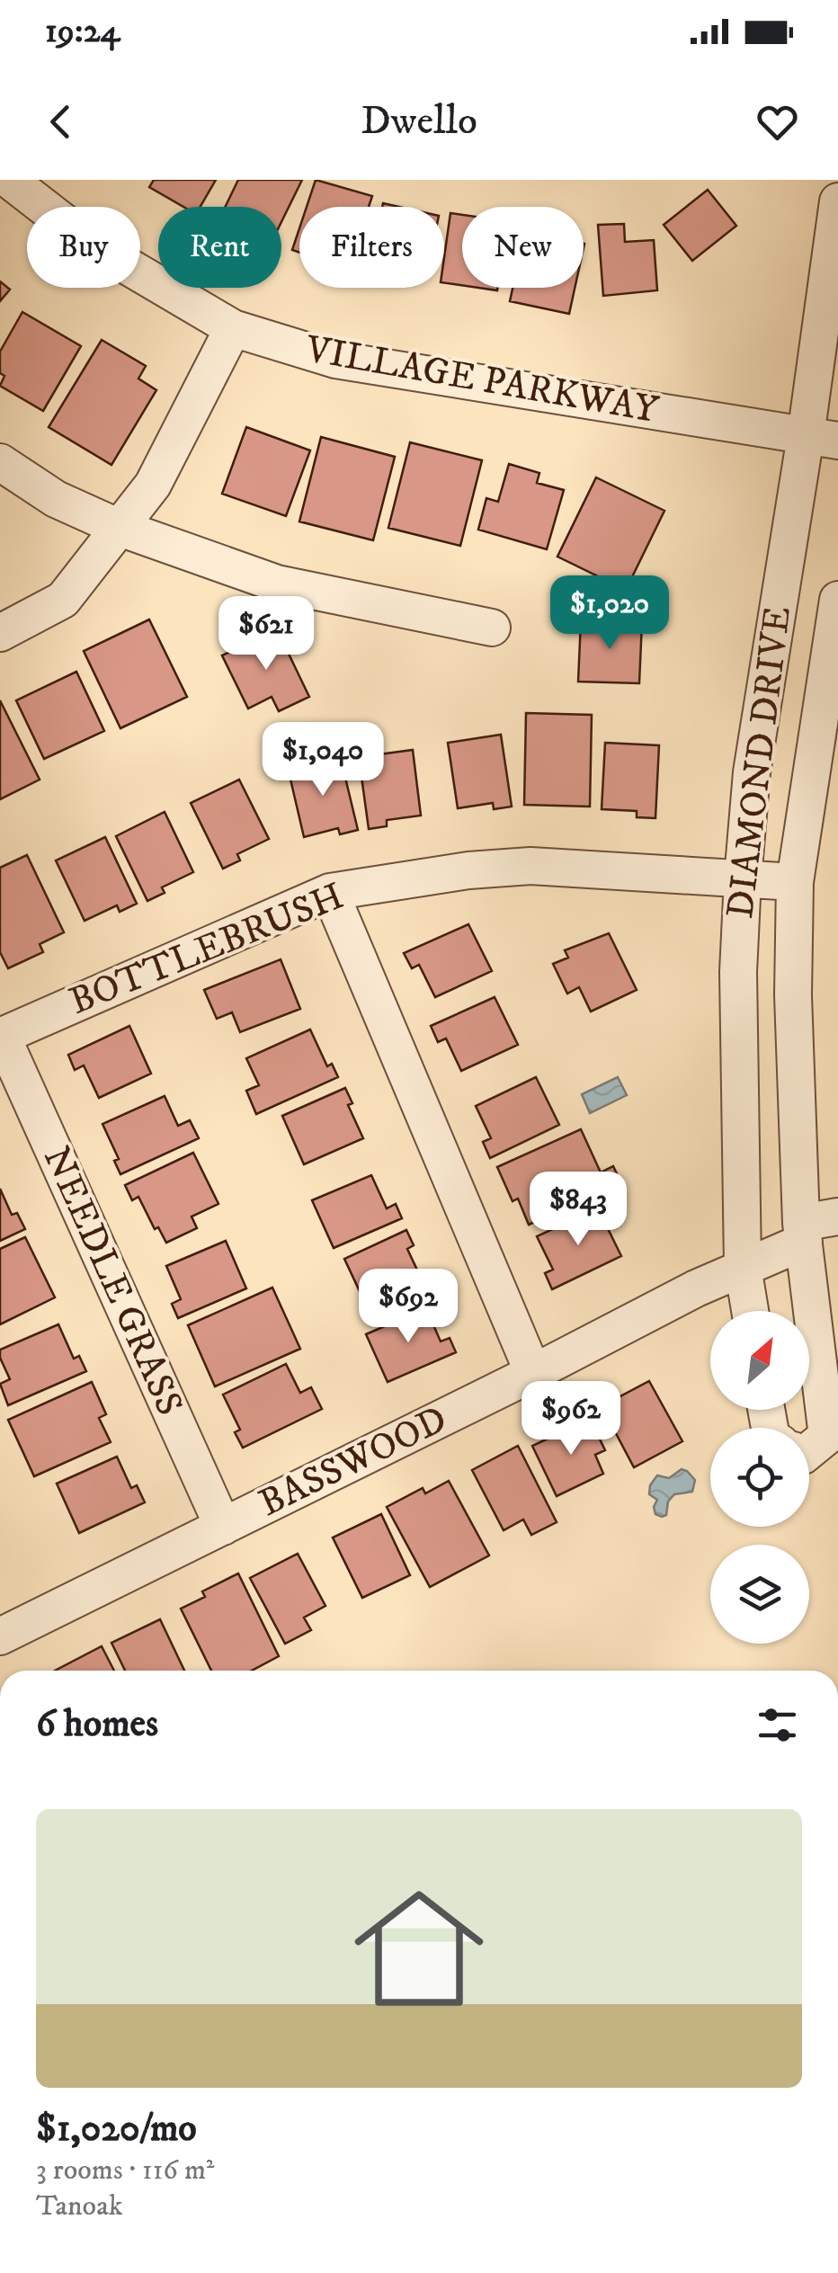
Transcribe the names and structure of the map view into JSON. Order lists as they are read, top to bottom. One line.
{"streets":{"street":["VILLAGE PARKWAY","DIAMOND DRIVE","BOTTLEBRUSH","NEEDLE GRASS","BASSWOOD"]},"crossings":[["VILLAGE PARKWAY","DIAMOND DRIVE"],["DIAMOND DRIVE","BOTTLEBRUSH"],["DIAMOND DRIVE","BASSWOOD"],["BOTTLEBRUSH","NEEDLE GRASS"],["NEEDLE GRASS","BASSWOOD"]],"north":"top right","page":{"status":"19:24","header":"Dwello","chip":["Buy","Rent","Filters","New"],"price":["$1,020","$621","$1,040","$843","$692","$962"],"heading":"6 homes","list":[{"name":"$1,020/mo","note":"3 rooms · 116 m² · Tanoak"}]}}
